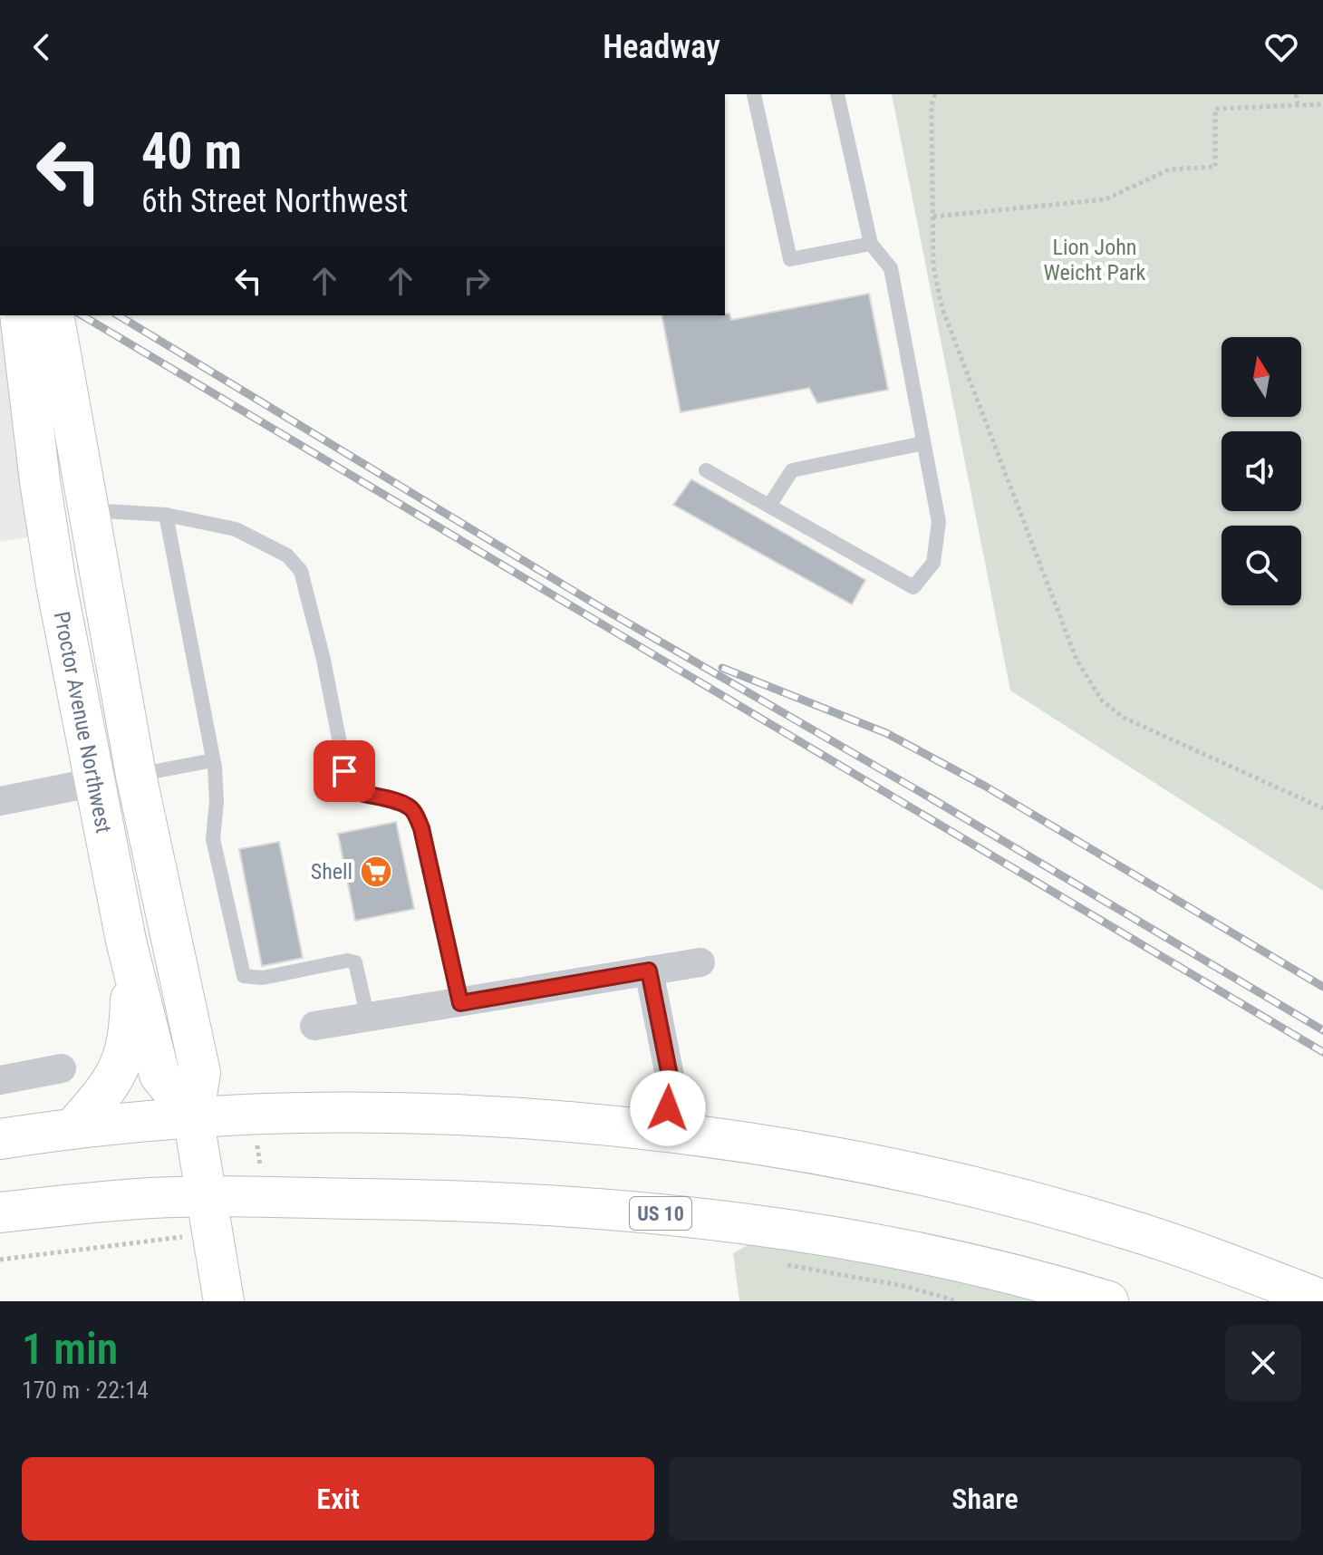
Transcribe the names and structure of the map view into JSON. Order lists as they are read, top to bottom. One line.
{"streets":{"main road":["Proctor Avenue Northwest","US 10"]},"crossings":[["Proctor Avenue Northwest","US 10"]],"parks":["Lion John Weicht Park"],"places":{"supermarket":["Shell"]},"north":"top","page":{"header":"Headway","turn":["40 m","6th Street Northwest"],"heading":["1 min","170 m · 22:14"],"buttons":["Exit","Share"]}}
